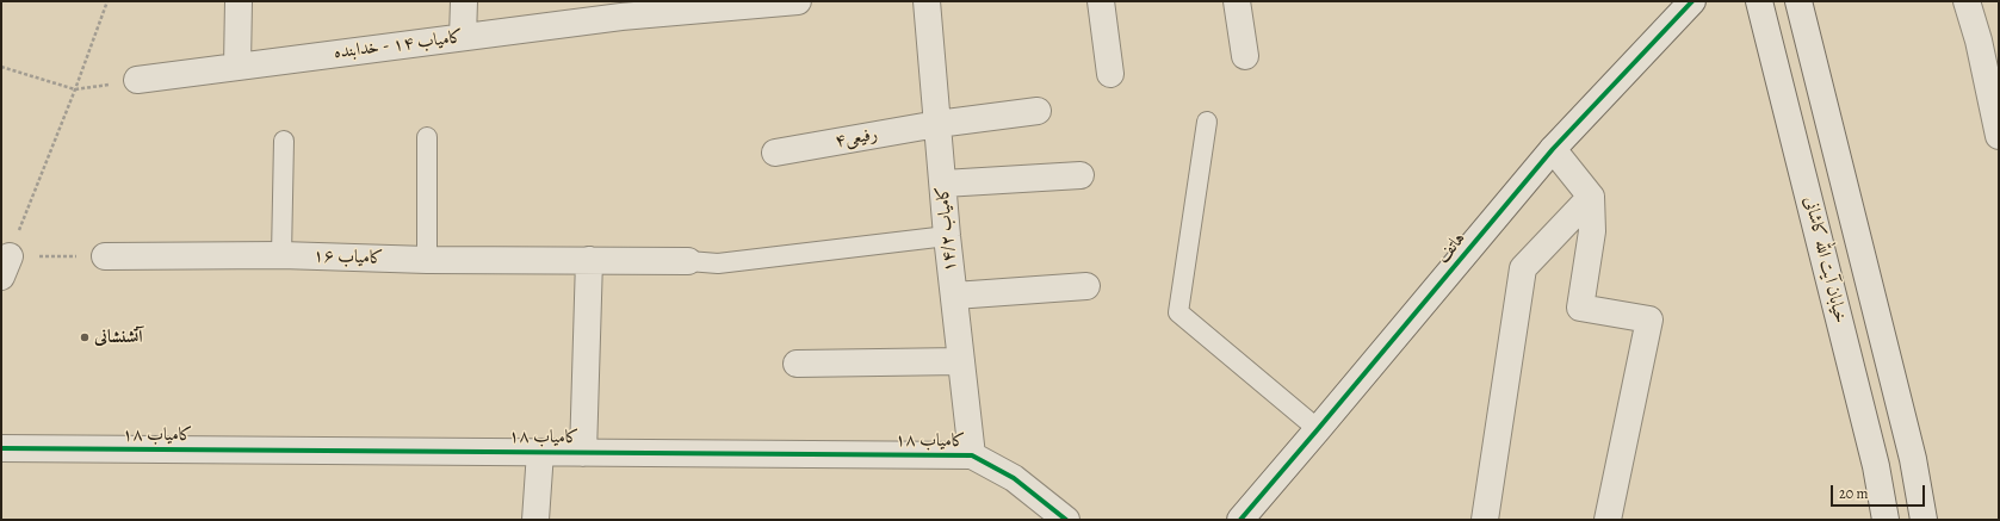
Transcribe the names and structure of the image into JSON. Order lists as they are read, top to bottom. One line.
{"streets":{"street":["کامیاب ۱۴ - خدابنده","رفیعی۴","کامیاب ۱۴/۲","هاتف","کامیاب ۱۶","خیابان آیت الله کاشانی","کامیاب ۱۸"]},"crossings":[["رفیعی۴","کامیاب ۱۴/۲"],["کامیاب ۱۴/۲","کامیاب ۱۸"]],"places":["آتشنشانی"],"scale_bar":"20 m"}
